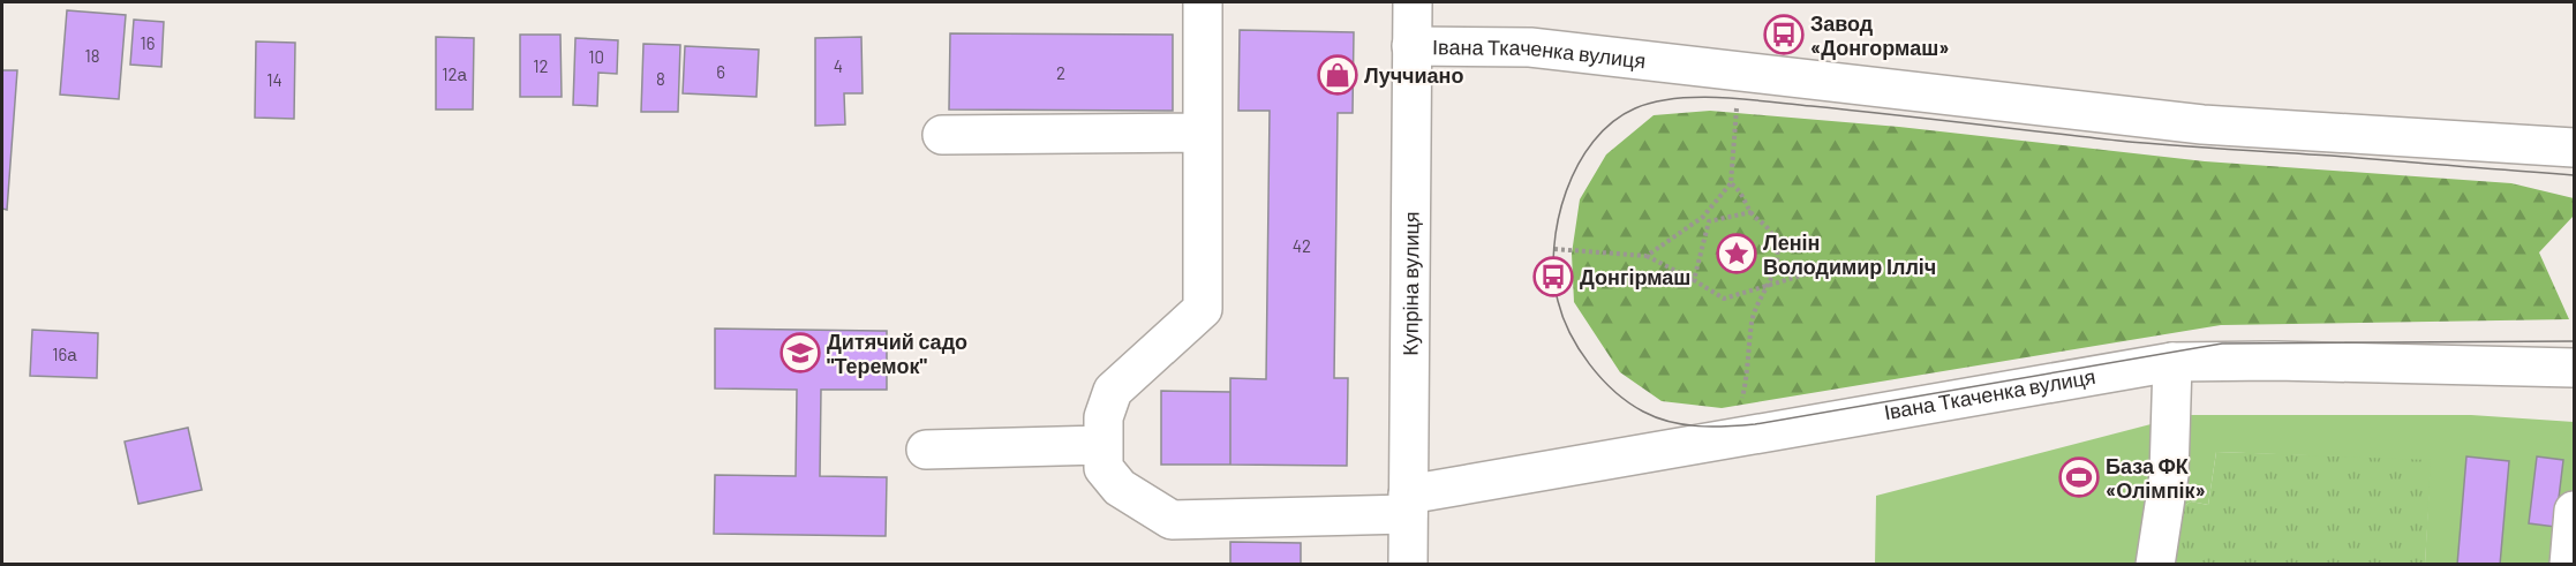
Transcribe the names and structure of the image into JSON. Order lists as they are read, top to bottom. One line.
{"streets":{"main road":["Івана Ткаченка вулиця","Купріна вулиця"]},"crossings":[["Івана Ткаченка вулиця","Купріна вулиця"]],"places":{"bus stop":["Завод «Донгормаш»","Донгірмаш"],"shop":["Луччиано"],"place":["Ленін Володимир Ілліч"],"school or university":["Дитячий садо \"Теремок\""],"sports":["База ФК «Олімпік»"]},"house_numbers":["16","18","10","12","4","6","2","12а","8","14","42","16а"]}
